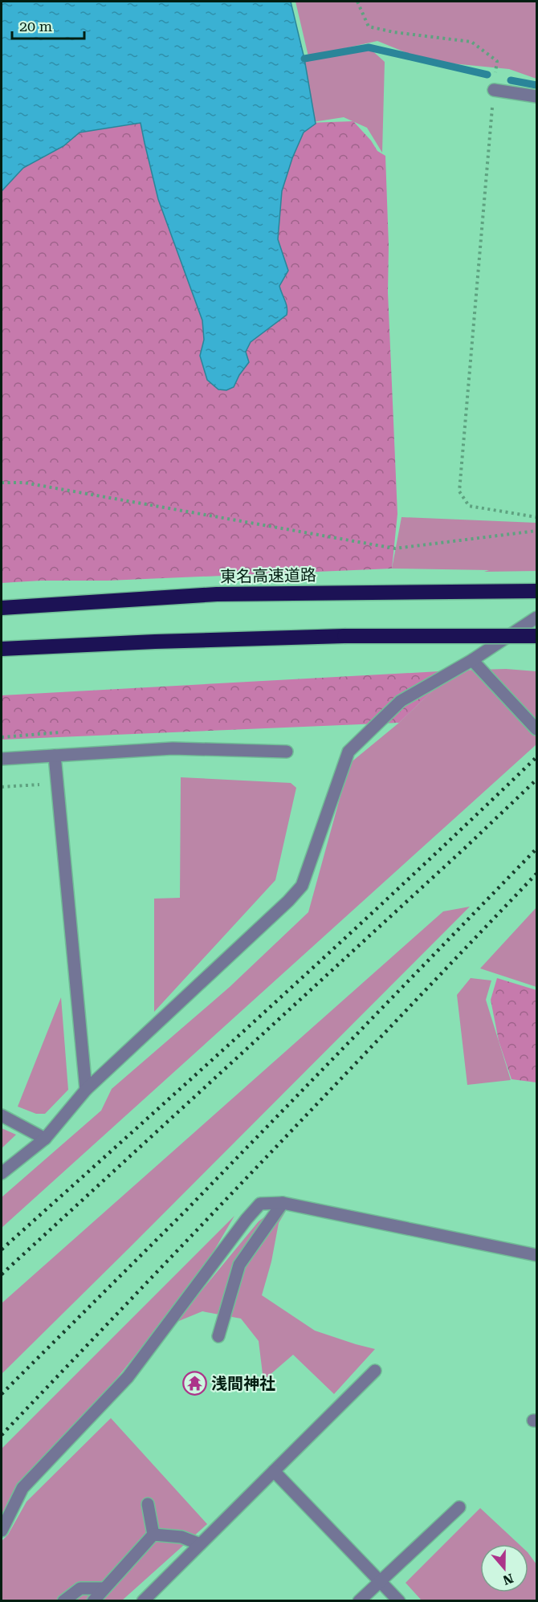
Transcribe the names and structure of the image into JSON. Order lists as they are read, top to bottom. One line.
{"streets":{"highway":["東名高速道路"]},"places":{"temple":["浅間神社"]},"scale_bar":"20 m","north":"bottom"}
